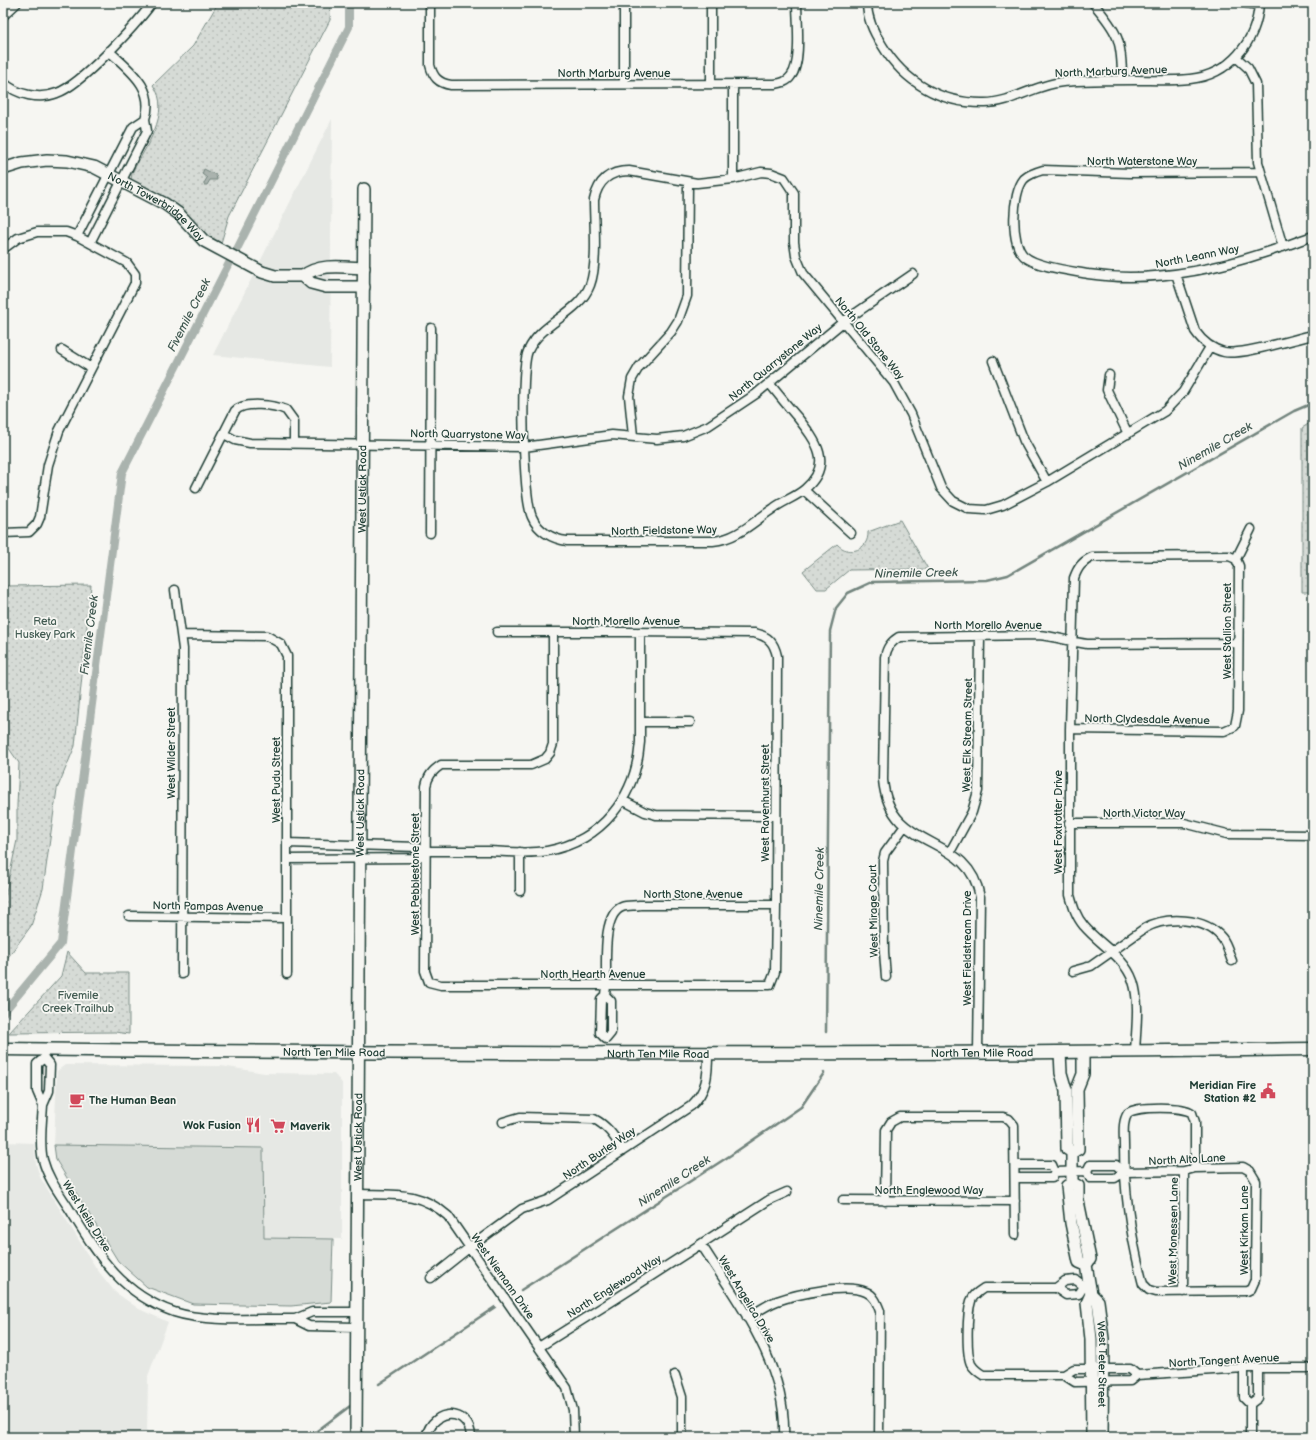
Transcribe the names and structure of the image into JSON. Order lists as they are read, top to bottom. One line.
{"streets":{"main road":["North Towerbridge Way","West Ustick Road","North Ten Mile Road","West Teter Street"],"street":["North Marburg Avenue","North Waterstone Way","North Leann Way","North Old Stone Way","North Quarrystone Way","North Fieldstone Way","North Morello Avenue","West Stallion Street","North Clydesdale Avenue","West Elk Stream Street","West Wilder Street","West Pudu Street","West Ravenhurst Street","North Victor Way","West Foxtrotter Drive","West Pebblestone Street","North Stone Avenue","North Pampas Avenue","West Mirage Court","West Fieldstream Drive","North Hearth Avenue","North Burley Way","North Alto Lane","North Englewood Way","West Nelis Drive","West Kirkam Lane","West Monessen Lane","West Niemann Drive","West Angelica Drive","North Tangent Avenue"]},"crossings":[["North Waterstone Way","North Leann Way"],["North Towerbridge Way","West Ustick Road"],["North Old Stone Way","North Quarrystone Way"],["North Old Stone Way","North Fieldstone Way"],["North Quarrystone Way","West Ustick Road"],["North Quarrystone Way","North Fieldstone Way"],["West Ustick Road","North Ten Mile Road"],["West Ustick Road","West Niemann Drive"],["North Morello Avenue","West Stallion Street"],["North Morello Avenue","West Elk Stream Street"],["North Morello Avenue","West Ravenhurst Street"],["North Morello Avenue","West Foxtrotter Drive"],["North Morello Avenue","West Pebblestone Street"],["North Morello Avenue","West Fieldstream Drive"],["West Stallion Street","North Clydesdale Avenue"],["West Stallion Street","West Foxtrotter Drive"],["North Clydesdale Avenue","West Foxtrotter Drive"],["West Elk Stream Street","West Fieldstream Drive"],["West Wilder Street","West Pudu Street"],["West Wilder Street","North Pampas Avenue"],["West Pudu Street","North Pampas Avenue"],["West Ravenhurst Street","North Stone Avenue"],["West Ravenhurst Street","North Hearth Avenue"],["North Victor Way","West Foxtrotter Drive"],["West Foxtrotter Drive","North Ten Mile Road"],["West Pebblestone Street","North Hearth Avenue"],["North Stone Avenue","North Hearth Avenue"],["West Mirage Court","West Fieldstream Drive"],["West Fieldstream Drive","North Ten Mile Road"],["North Ten Mile Road","North Burley Way"],["North Ten Mile Road","West Nelis Drive"],["North Ten Mile Road","West Teter Street"],["North Burley Way","West Niemann Drive"],["North Alto Lane","West Kirkam Lane"],["North Alto Lane","West Monessen Lane"],["North Englewood Way","West Niemann Drive"],["North Englewood Way","West Angelica Drive"],["West Kirkam Lane","West Monessen Lane"],["North Tangent Avenue","West Teter Street"]],"water":["Fivemile Creek","Ninemile Creek"],"parks":["Reta Huskey Park","Fivemile Creek Trailhub"],"places":{"public building":["Meridian Fire Station #2"],"cafe":["The Human Bean"],"restaurant":["Wok Fusion"],"supermarket":["Maverik"]}}
